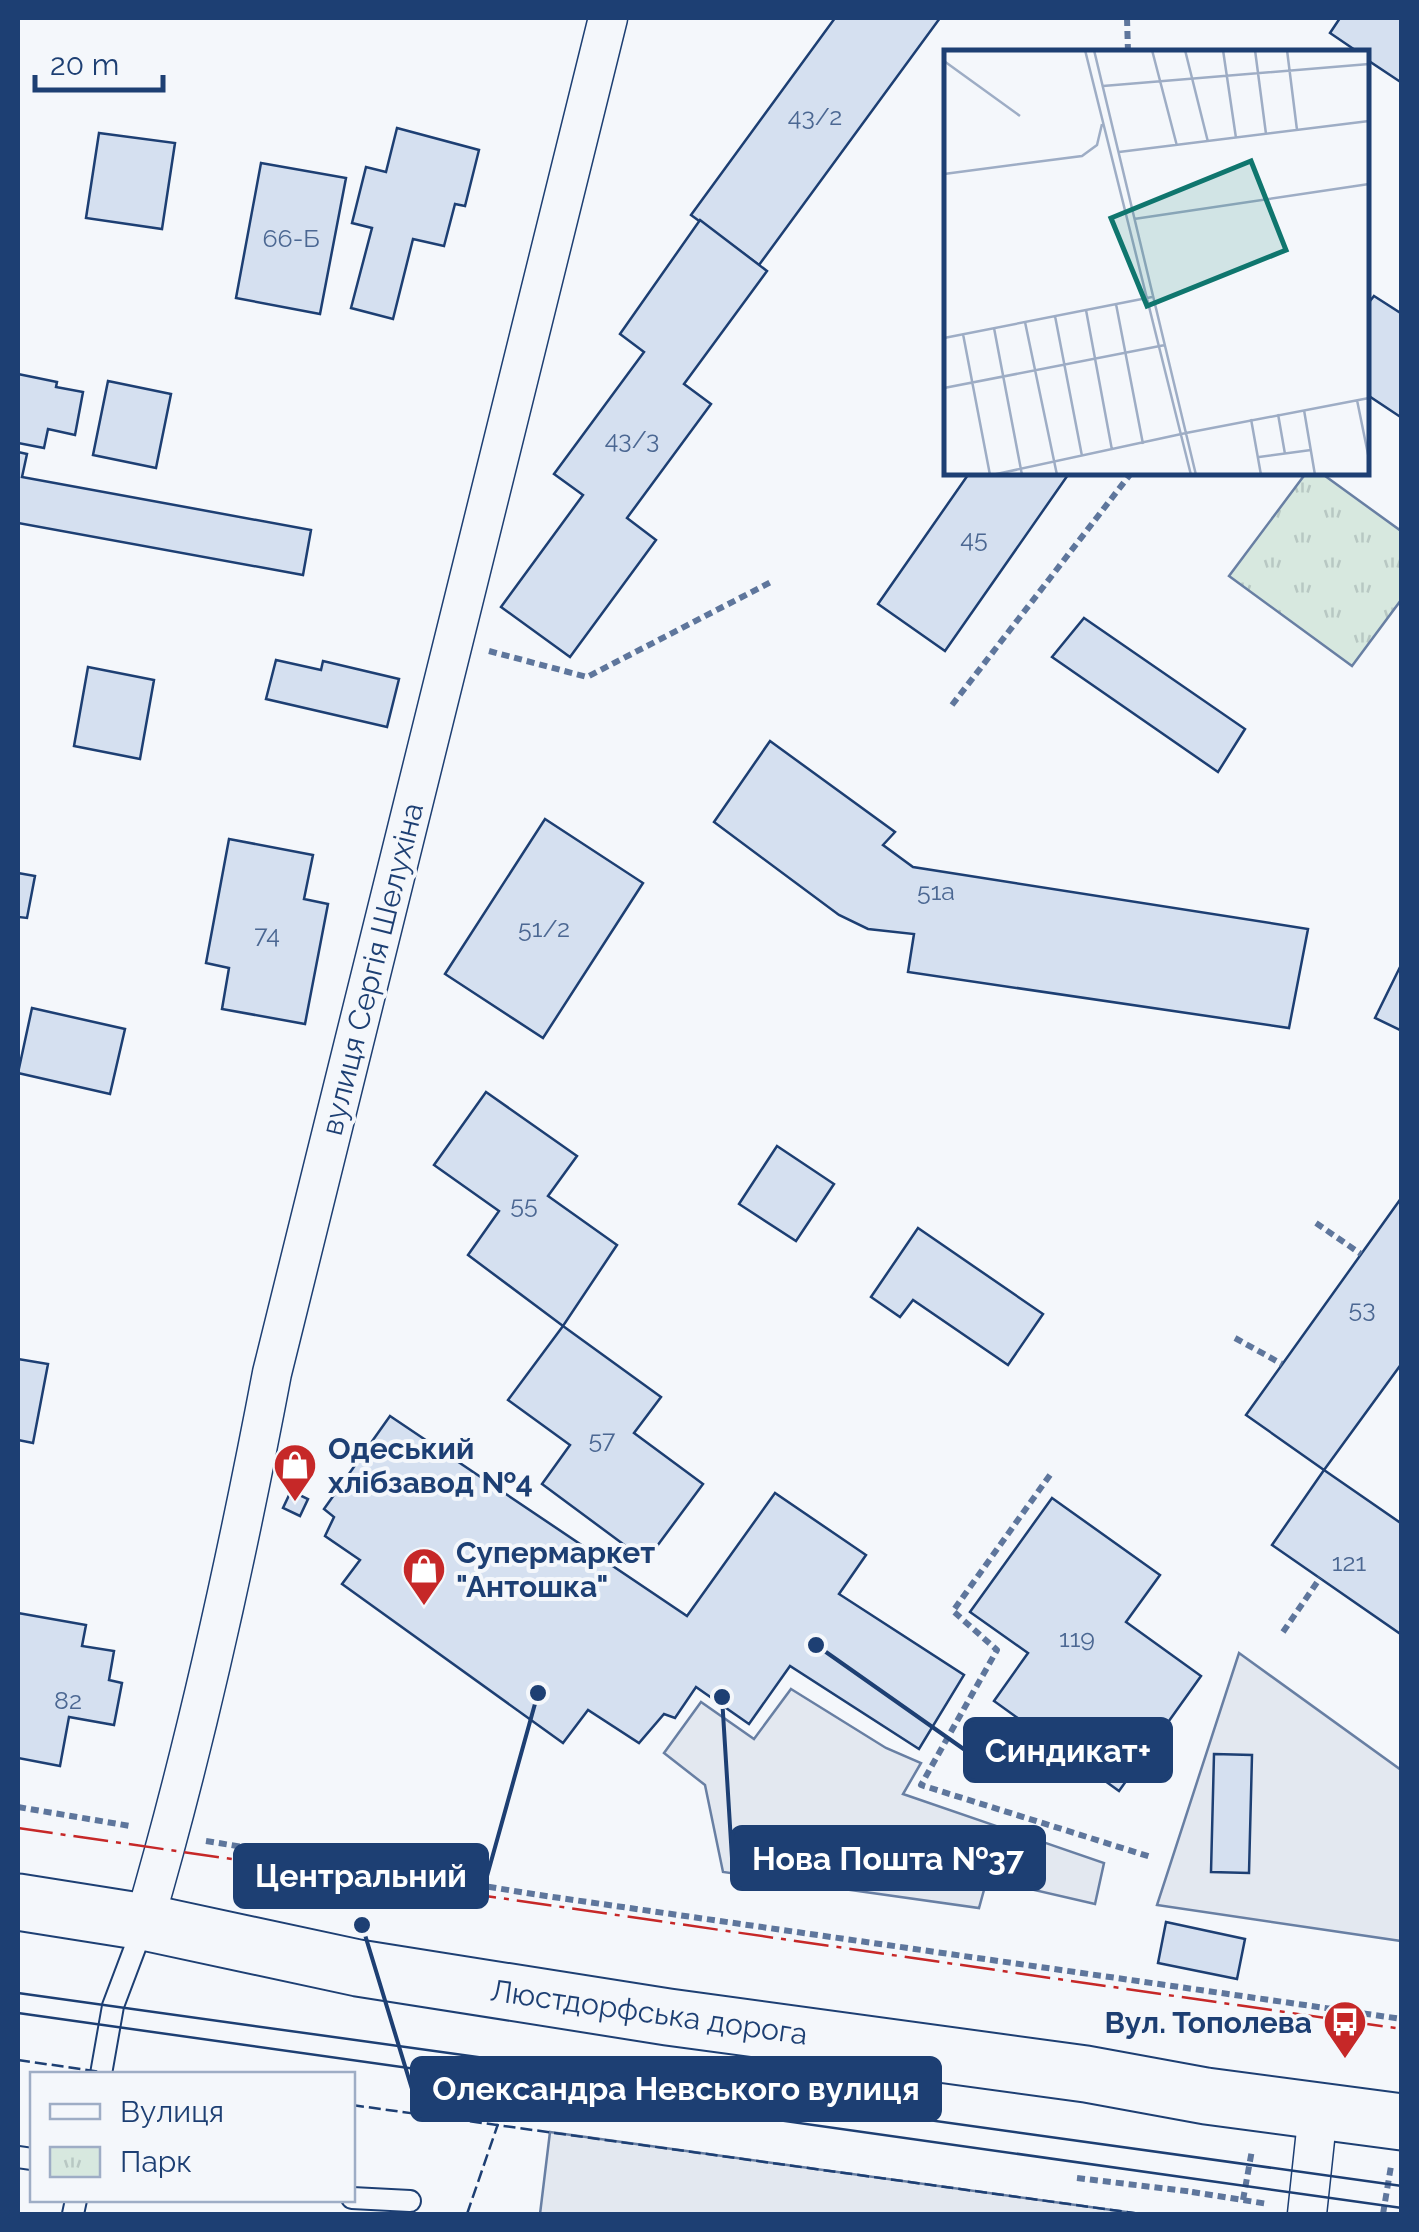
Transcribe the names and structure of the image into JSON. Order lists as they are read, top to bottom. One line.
{"streets":{"main road":["Люстдорфська дорога"],"street":["вулиця Сергія Шелухіна"]},"crossings":[["вулиця Сергія Шелухіна","Люстдорфська дорога"]],"places":{"shop":["Одеський хлібзавод №4","Супермаркет \"Антошка\""],"other":["Синдикат+","Центральний","Нова Пошта №37","Олександра Невського вулиця"],"bus stop":["Вул. Тополева"]},"house_numbers":["43/2","66-Б","43/3","45","51а","51/2","74","55","53","57","121","119","82"],"legend":["Вулиця","Парк"],"scale_bar":"20 m"}
